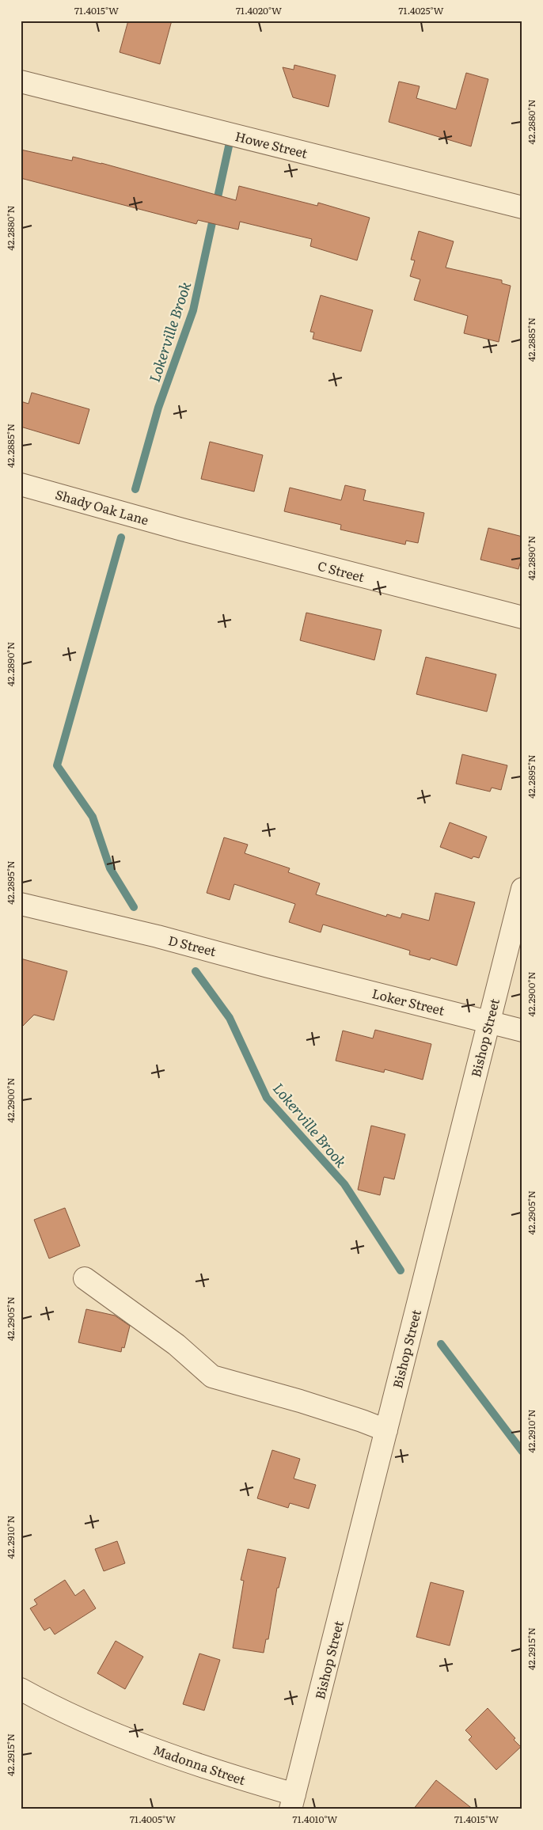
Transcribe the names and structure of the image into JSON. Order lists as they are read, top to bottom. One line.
{"streets":{"street":["Howe Street","Shady Oak Lane","C Street","D Street","Loker Street","Bishop Street","Madonna Street"]},"crossings":[["Shady Oak Lane","C Street"],["D Street","Loker Street"],["Loker Street","Bishop Street"],["Bishop Street","Madonna Street"]],"water":["Lokerville Brook"],"coordinates":["71.4015°W","71.4020°W","71.4025°W","42.2880°N","42.2885°N","42.2890°N","42.2895°N","42.2900°N","42.2905°N","42.2910°N","42.2915°N","71.4005°W","71.4010°W"]}
